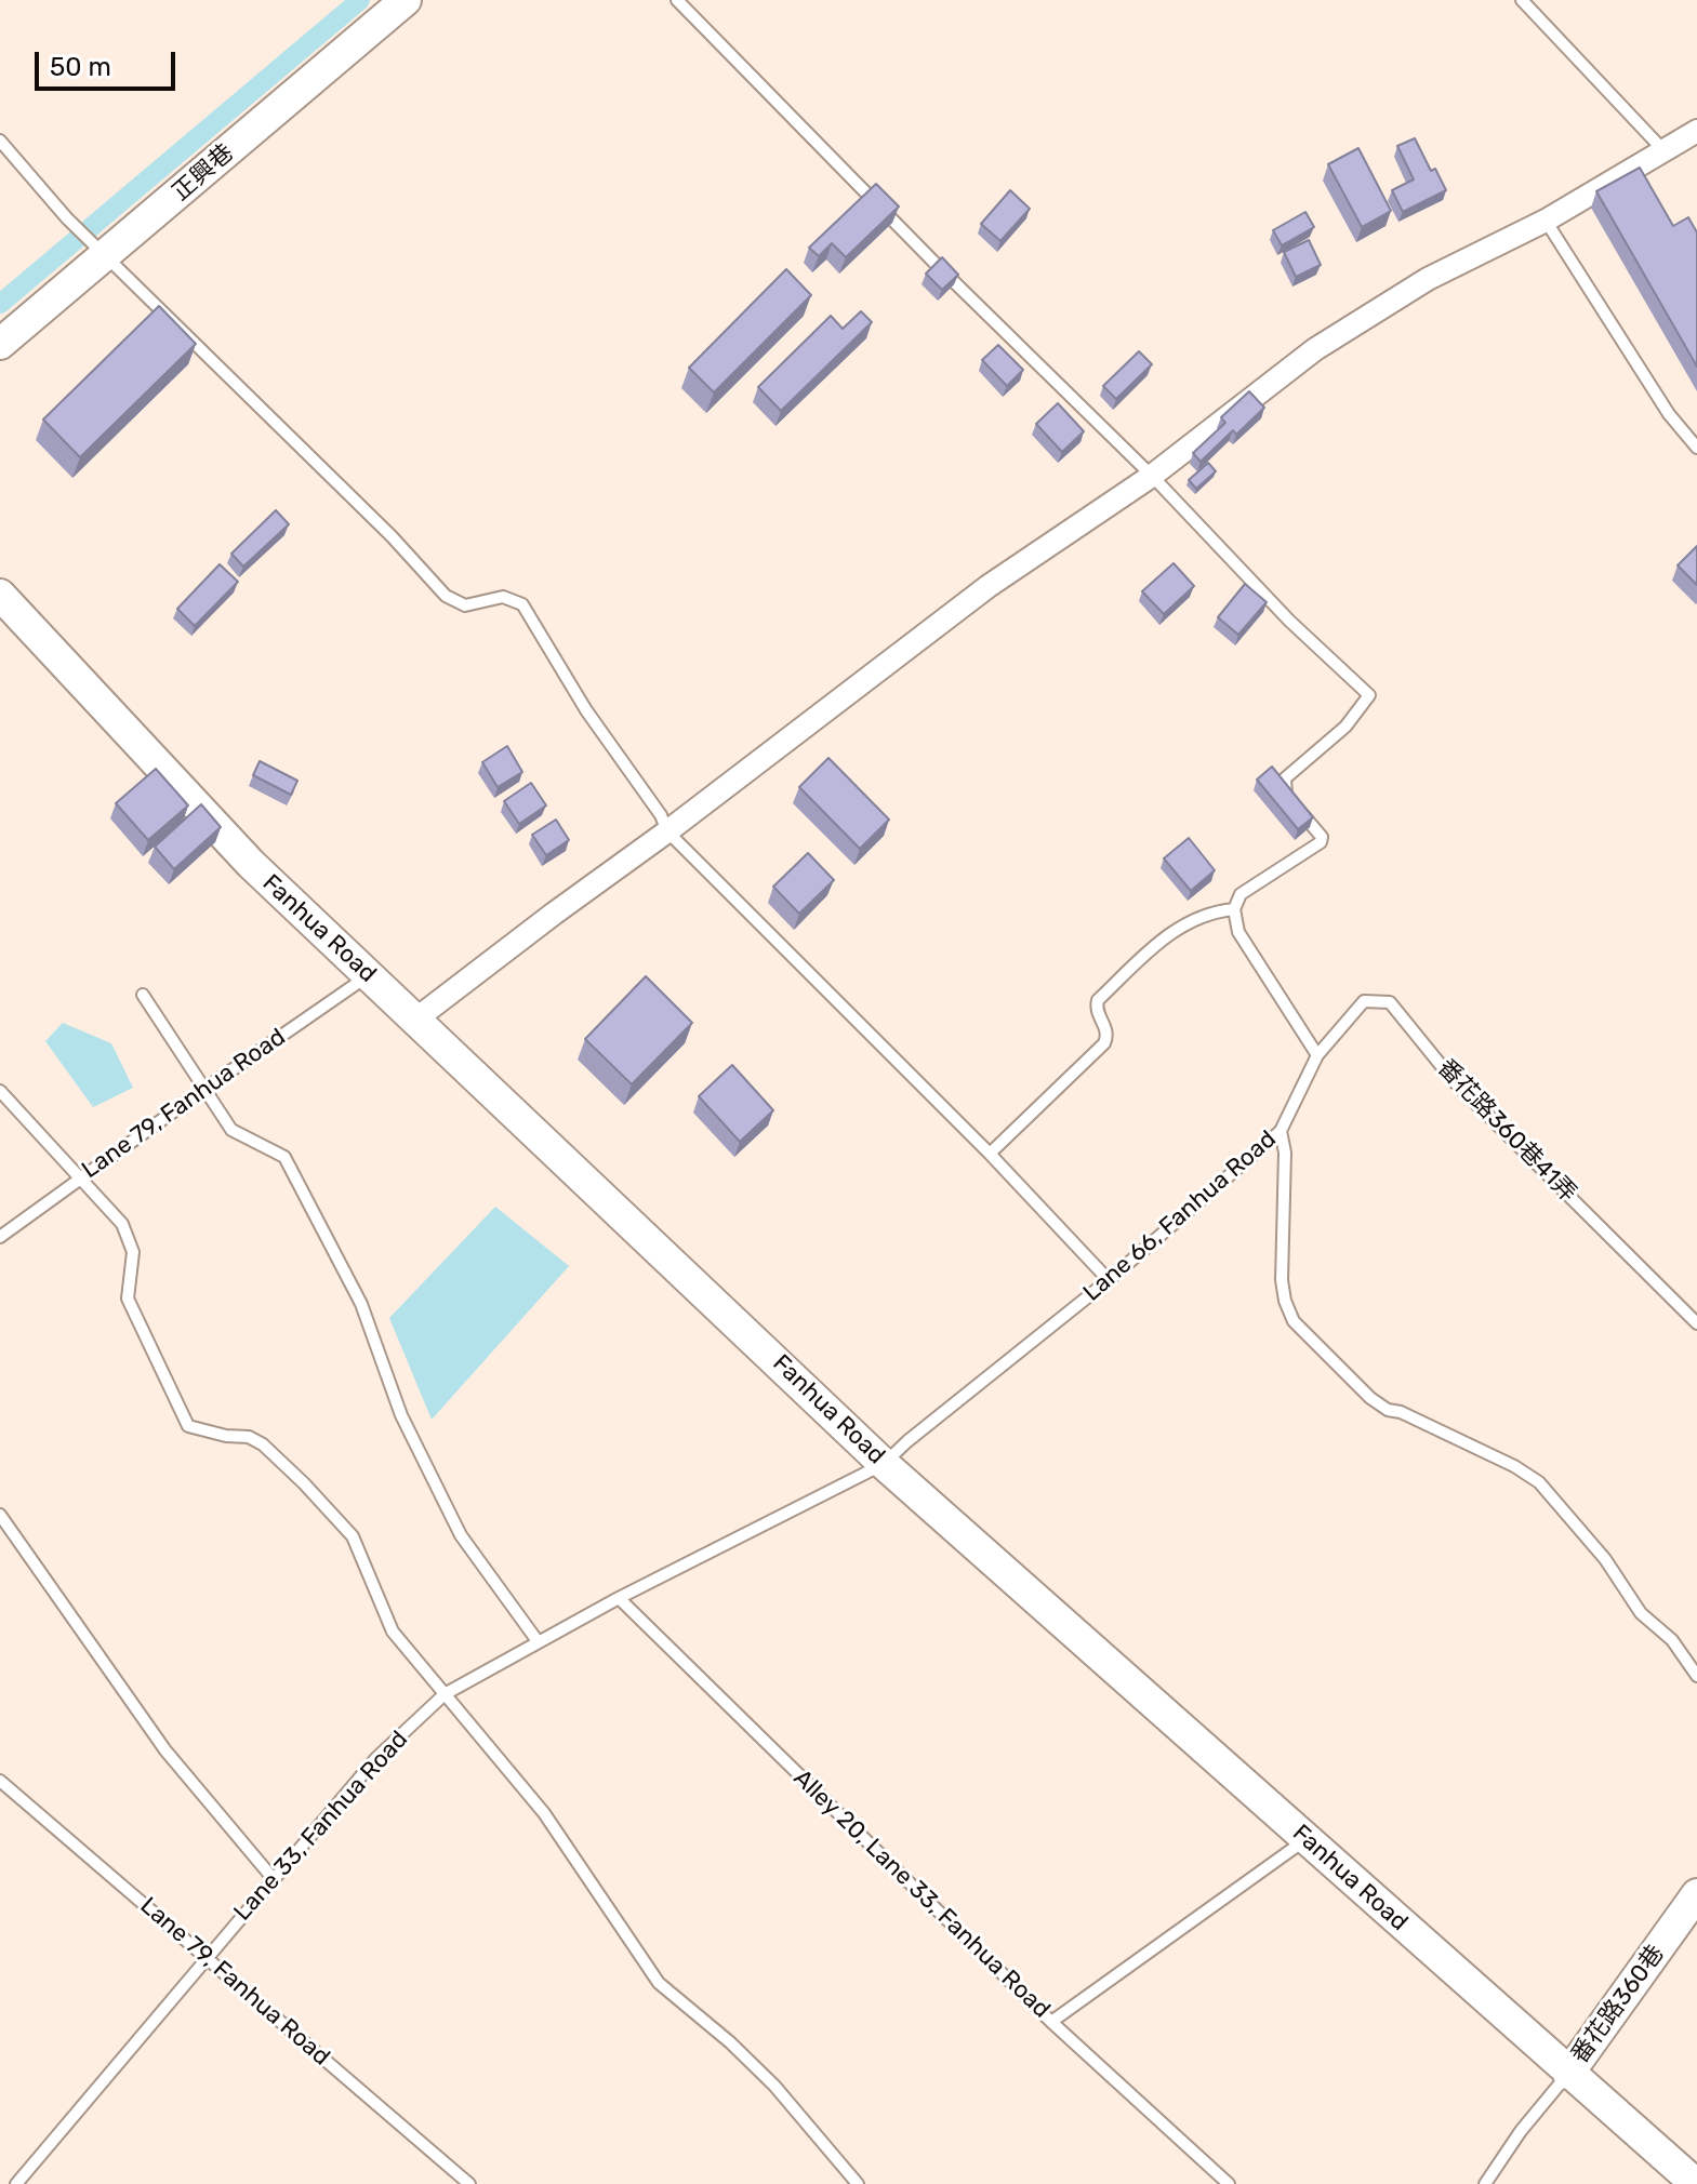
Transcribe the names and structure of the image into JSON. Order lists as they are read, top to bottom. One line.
{"streets":{"main road":["正興巷","Fanhua Road","番花路360巷"],"lane":["Lane 79, Fanhua Road","番花路360巷41弄","Lane 66, Fanhua Road","Lane 33, Fanhua Road","Alley 20, Lane 33, Fanhua Road"]},"crossings":[["Fanhua Road","Lane 79, Fanhua Road"],["Fanhua Road","Lane 66, Fanhua Road"],["Fanhua Road","Lane 33, Fanhua Road"],["Fanhua Road","番花路360巷"],["Lane 79, Fanhua Road","Lane 33, Fanhua Road"],["番花路360巷41弄","Lane 66, Fanhua Road"],["Lane 66, Fanhua Road","Lane 33, Fanhua Road"],["Lane 33, Fanhua Road","Alley 20, Lane 33, Fanhua Road"]],"scale_bar":"50 m"}
